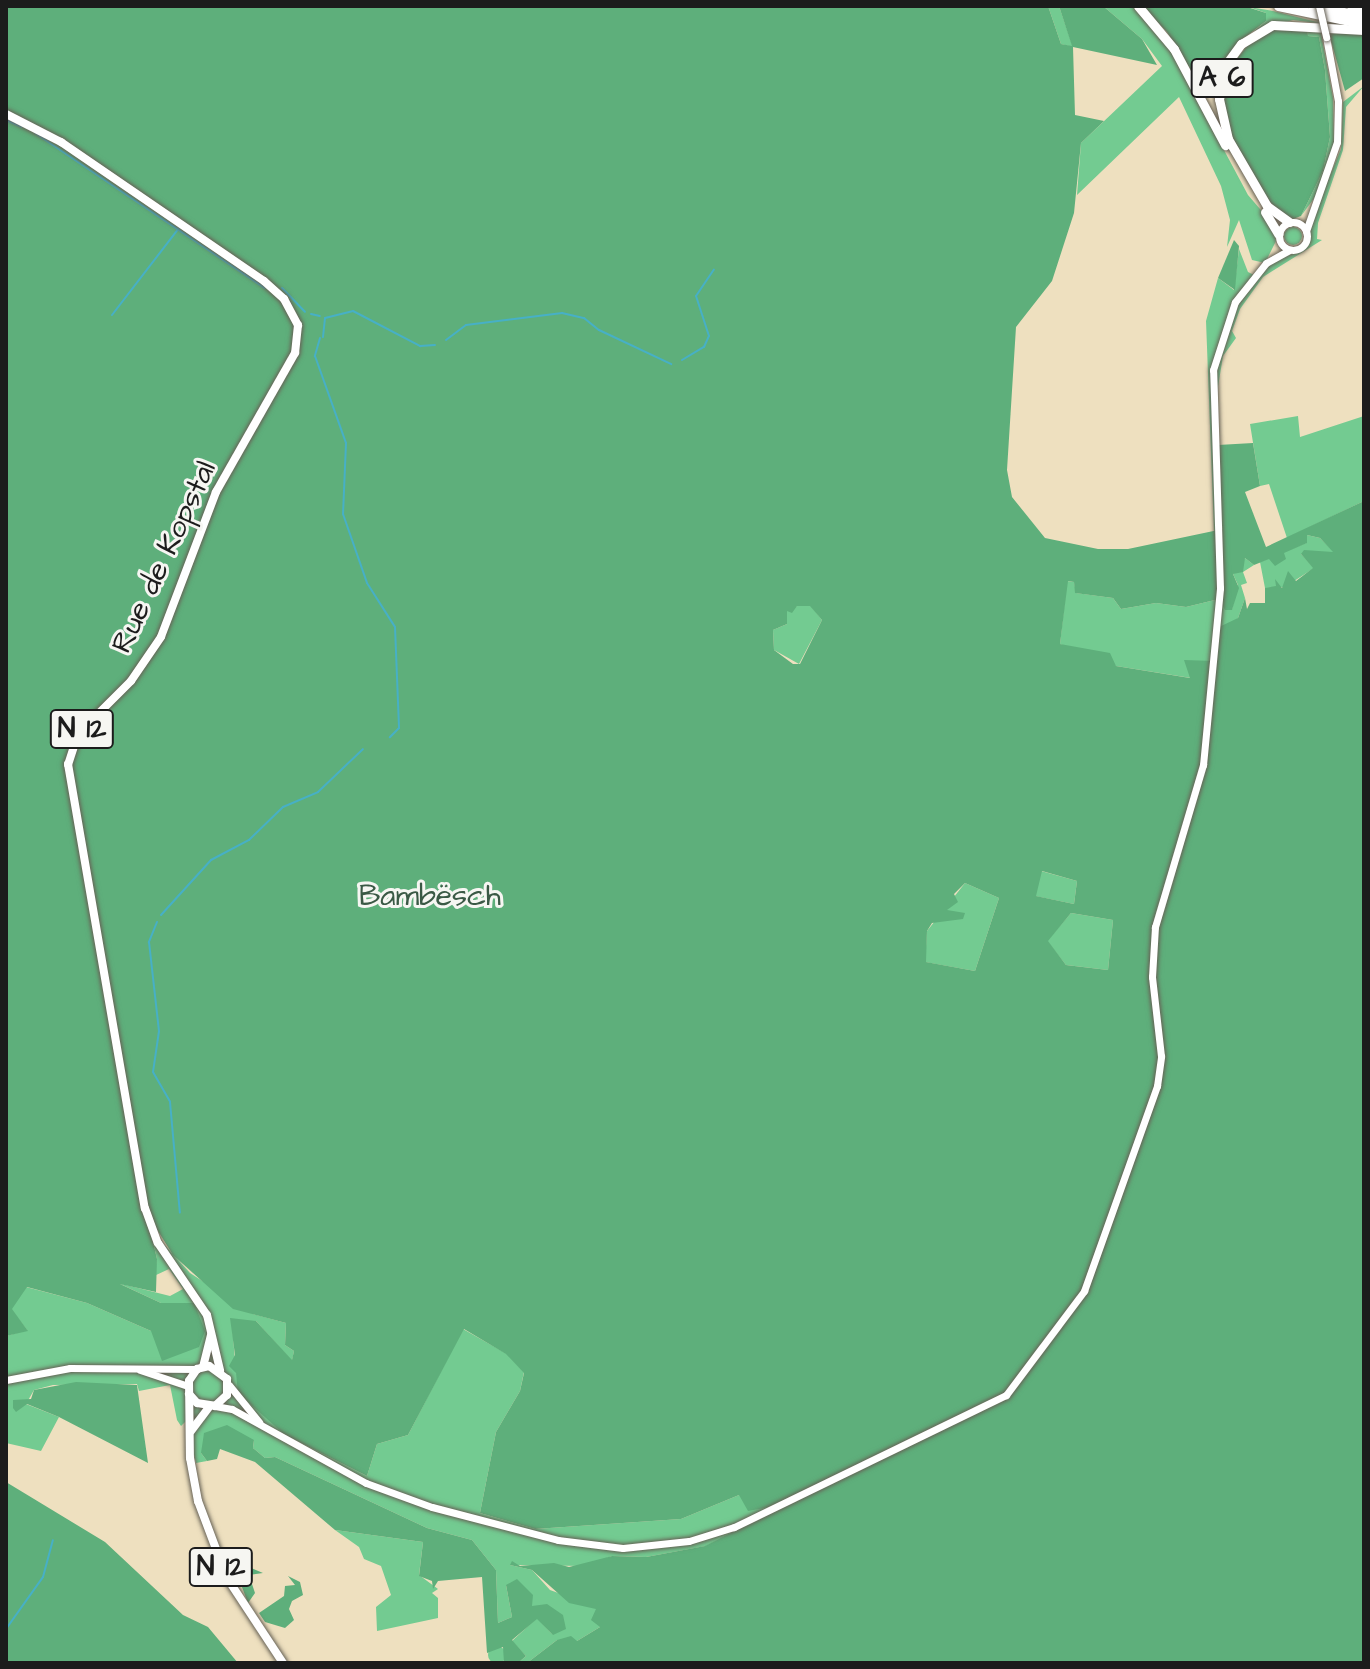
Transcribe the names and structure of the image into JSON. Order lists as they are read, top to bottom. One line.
{"streets":{"highway":["A 6"],"main road":["Rue de Kopstal","N 12"]},"crossings":[["Rue de Kopstal","N 12"]],"parks":["Bambësch"]}
